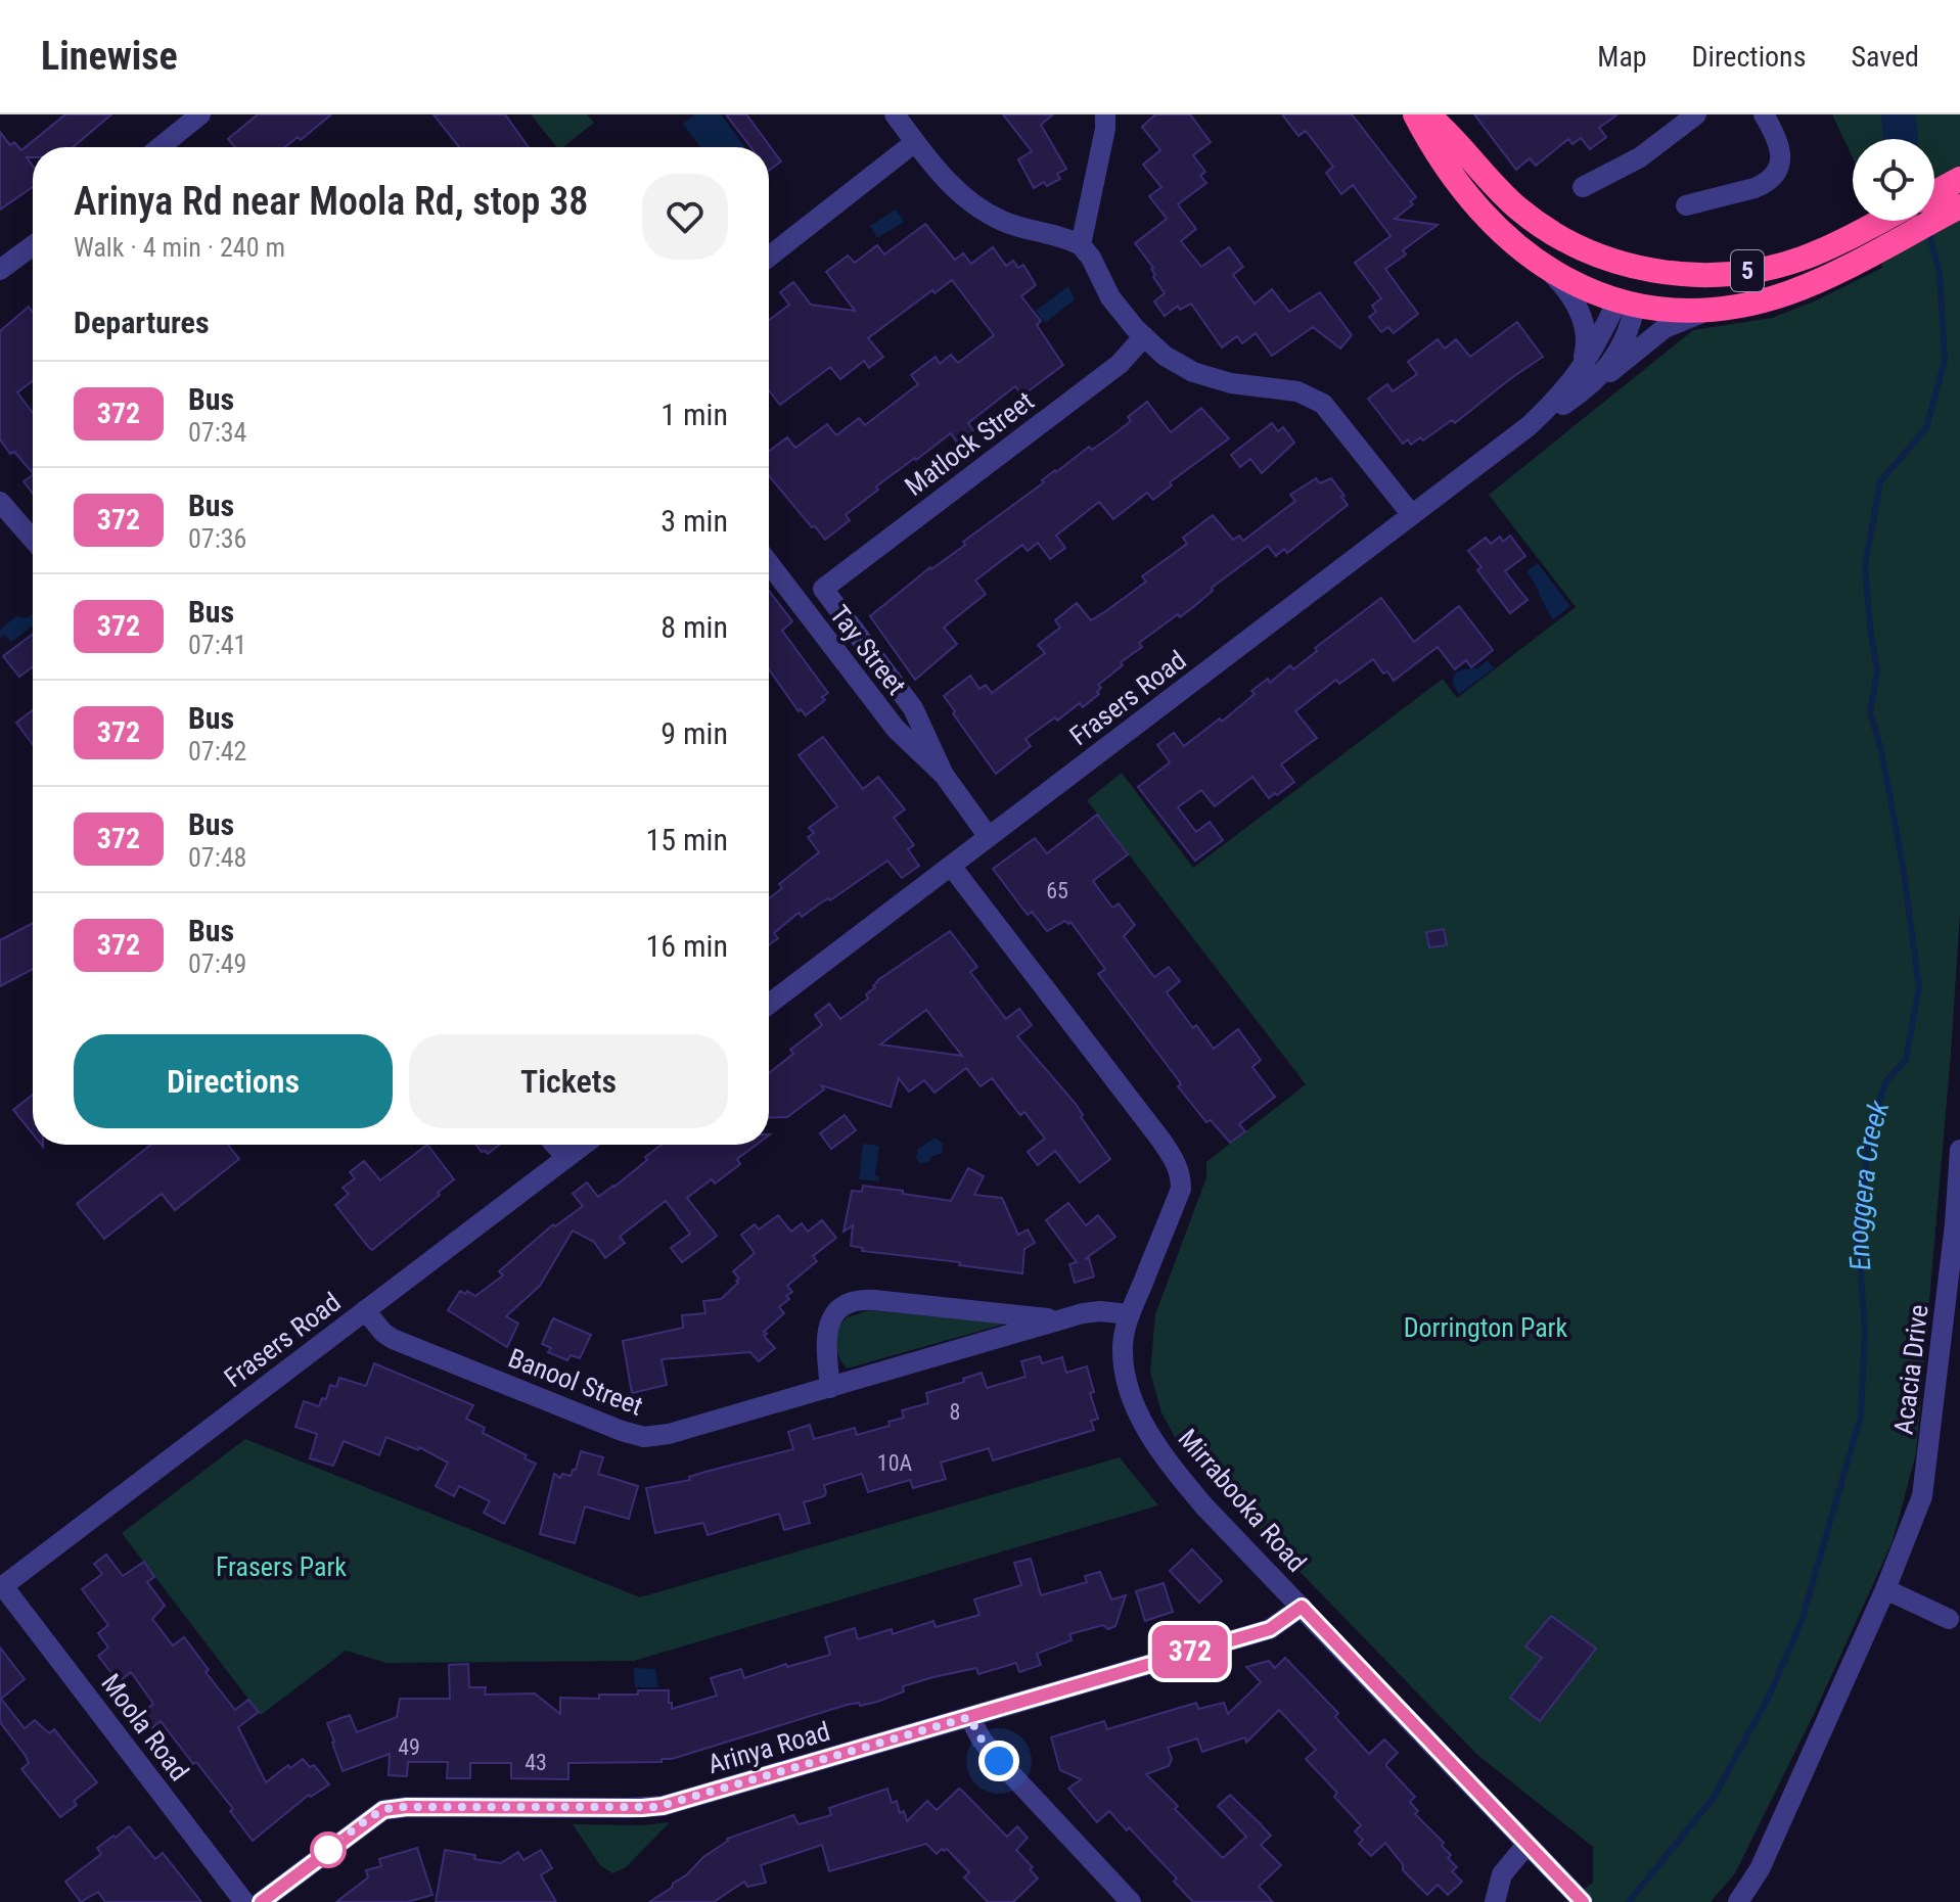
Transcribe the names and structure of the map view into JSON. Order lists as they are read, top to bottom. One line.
{"streets":{"highway":["5"],"street":["Matlock Street","Tay Street","Frasers Road","Acacia Drive","Banool Street","Mirrabooka Road","Moola Road","Arinya Road"]},"crossings":[["5","Frasers Road"],["Matlock Street","Tay Street"],["Tay Street","Frasers Road"],["Frasers Road","Banool Street"],["Frasers Road","Mirrabooka Road"],["Frasers Road","Moola Road"],["Banool Street","Mirrabooka Road"],["Mirrabooka Road","Arinya Road"]],"water":["Enoggera Creek"],"parks":["Dorrington Park","Frasers Park"],"lines":["bus line 372"],"house_numbers":["65","8","10A","49","43"],"page":{"header":"Linewise","nav":["Map","Directions","Saved"],"on_map":"372","heading":[["Arinya Rd near Moola Rd, stop 38","Walk · 4 min · 240 m"],"Departures"],"list":[{"mark":"372","name":"Bus","note":"07:34","value":"1 min"},{"mark":"372","name":"Bus","note":"07:36","value":"3 min"},{"mark":"372","name":"Bus","note":"07:41","value":"8 min"},{"mark":"372","name":"Bus","note":"07:42","value":"9 min"},{"mark":"372","name":"Bus","note":"07:48","value":"15 min"},{"mark":"372","name":"Bus","note":"07:49","value":"16 min"}],"buttons":["Directions","Tickets"]}}
